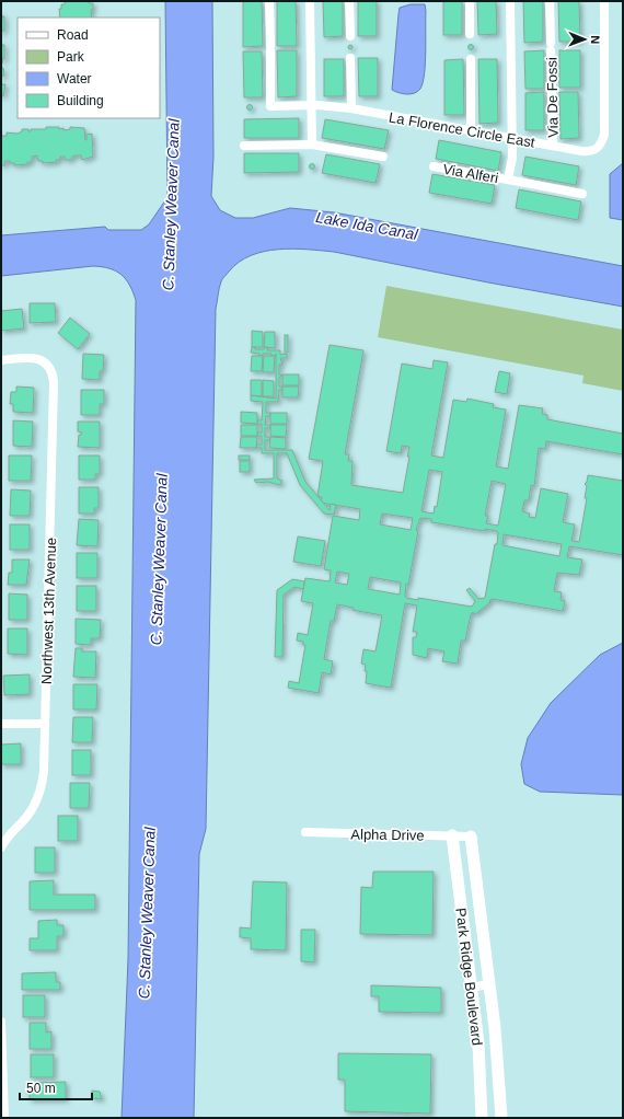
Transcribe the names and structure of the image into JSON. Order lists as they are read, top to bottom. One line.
{"streets":{"street":["Via De Fossi","La Florence Circle East","Via Alferi","Northwest 13th Avenue","Alpha Drive","Park Ridge Boulevard"]},"crossings":[["Via De Fossi","La Florence Circle East"],["La Florence Circle East","Via Alferi"],["Alpha Drive","Park Ridge Boulevard"]],"water":["C. Stanley Weaver Canal","Lake Ida Canal"],"legend":["Road","Park","Water","Building"],"scale_bar":"50 m","north":"right"}
